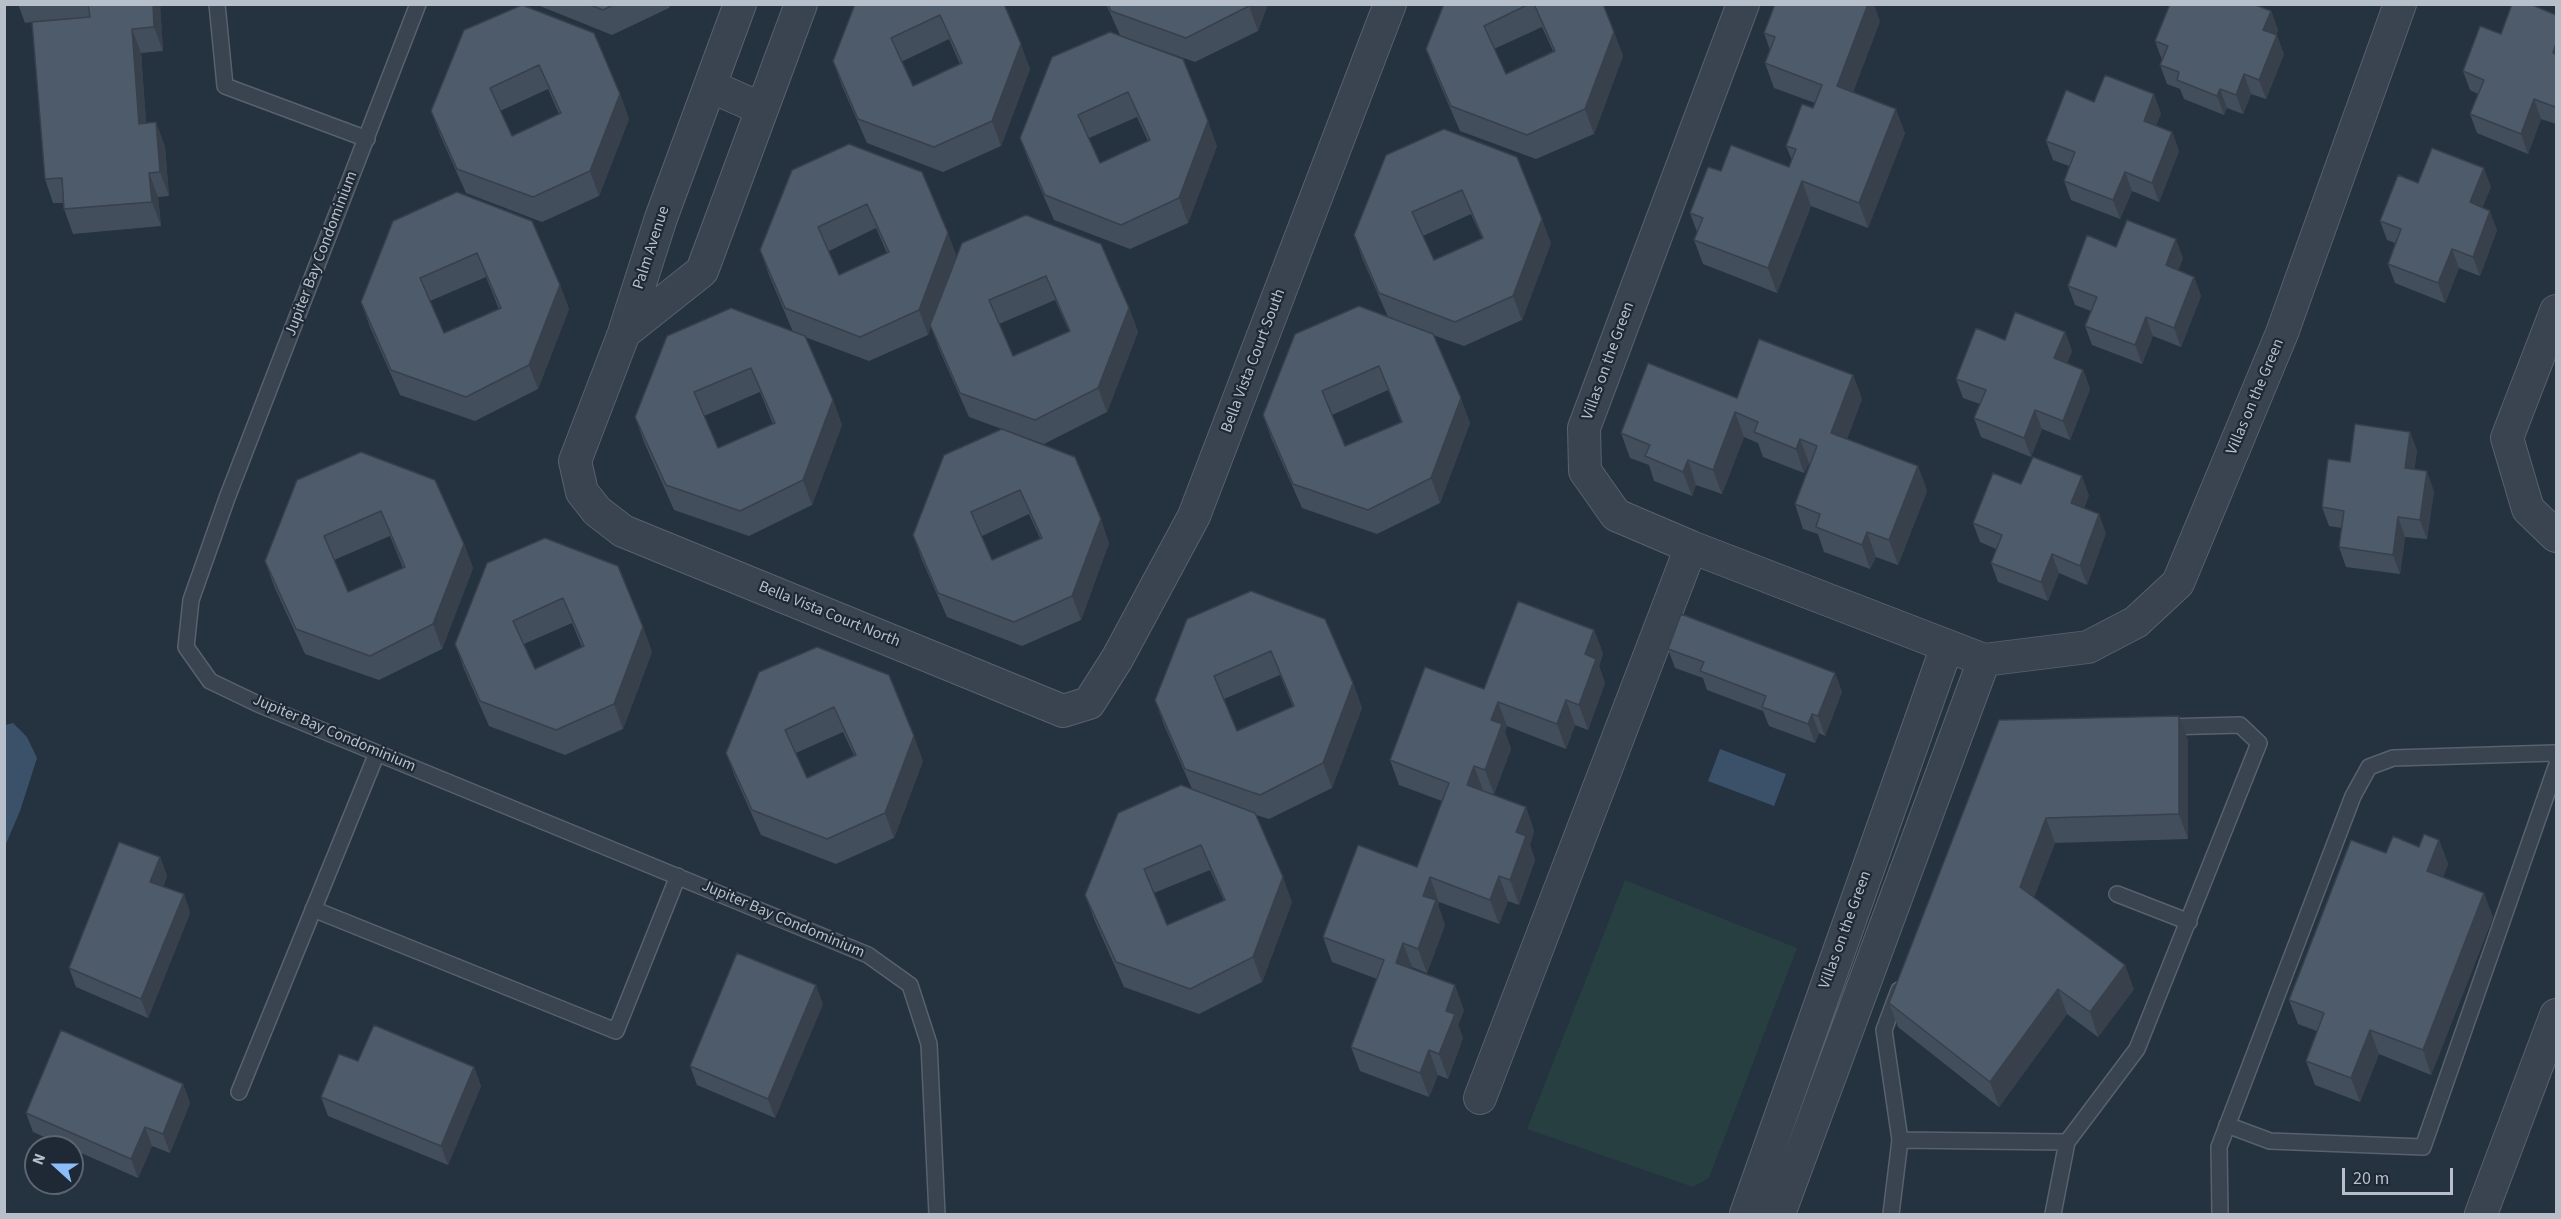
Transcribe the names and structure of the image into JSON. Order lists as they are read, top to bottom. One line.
{"streets":{"street":["Palm Avenue","Bella Vista Court South","Villas on the Green","Bella Vista Court North"],"lane":["Jupiter Bay Condominium"]},"crossings":[["Palm Avenue","Bella Vista Court North"],["Bella Vista Court South","Bella Vista Court North"]],"scale_bar":"20 m","north":"left"}
